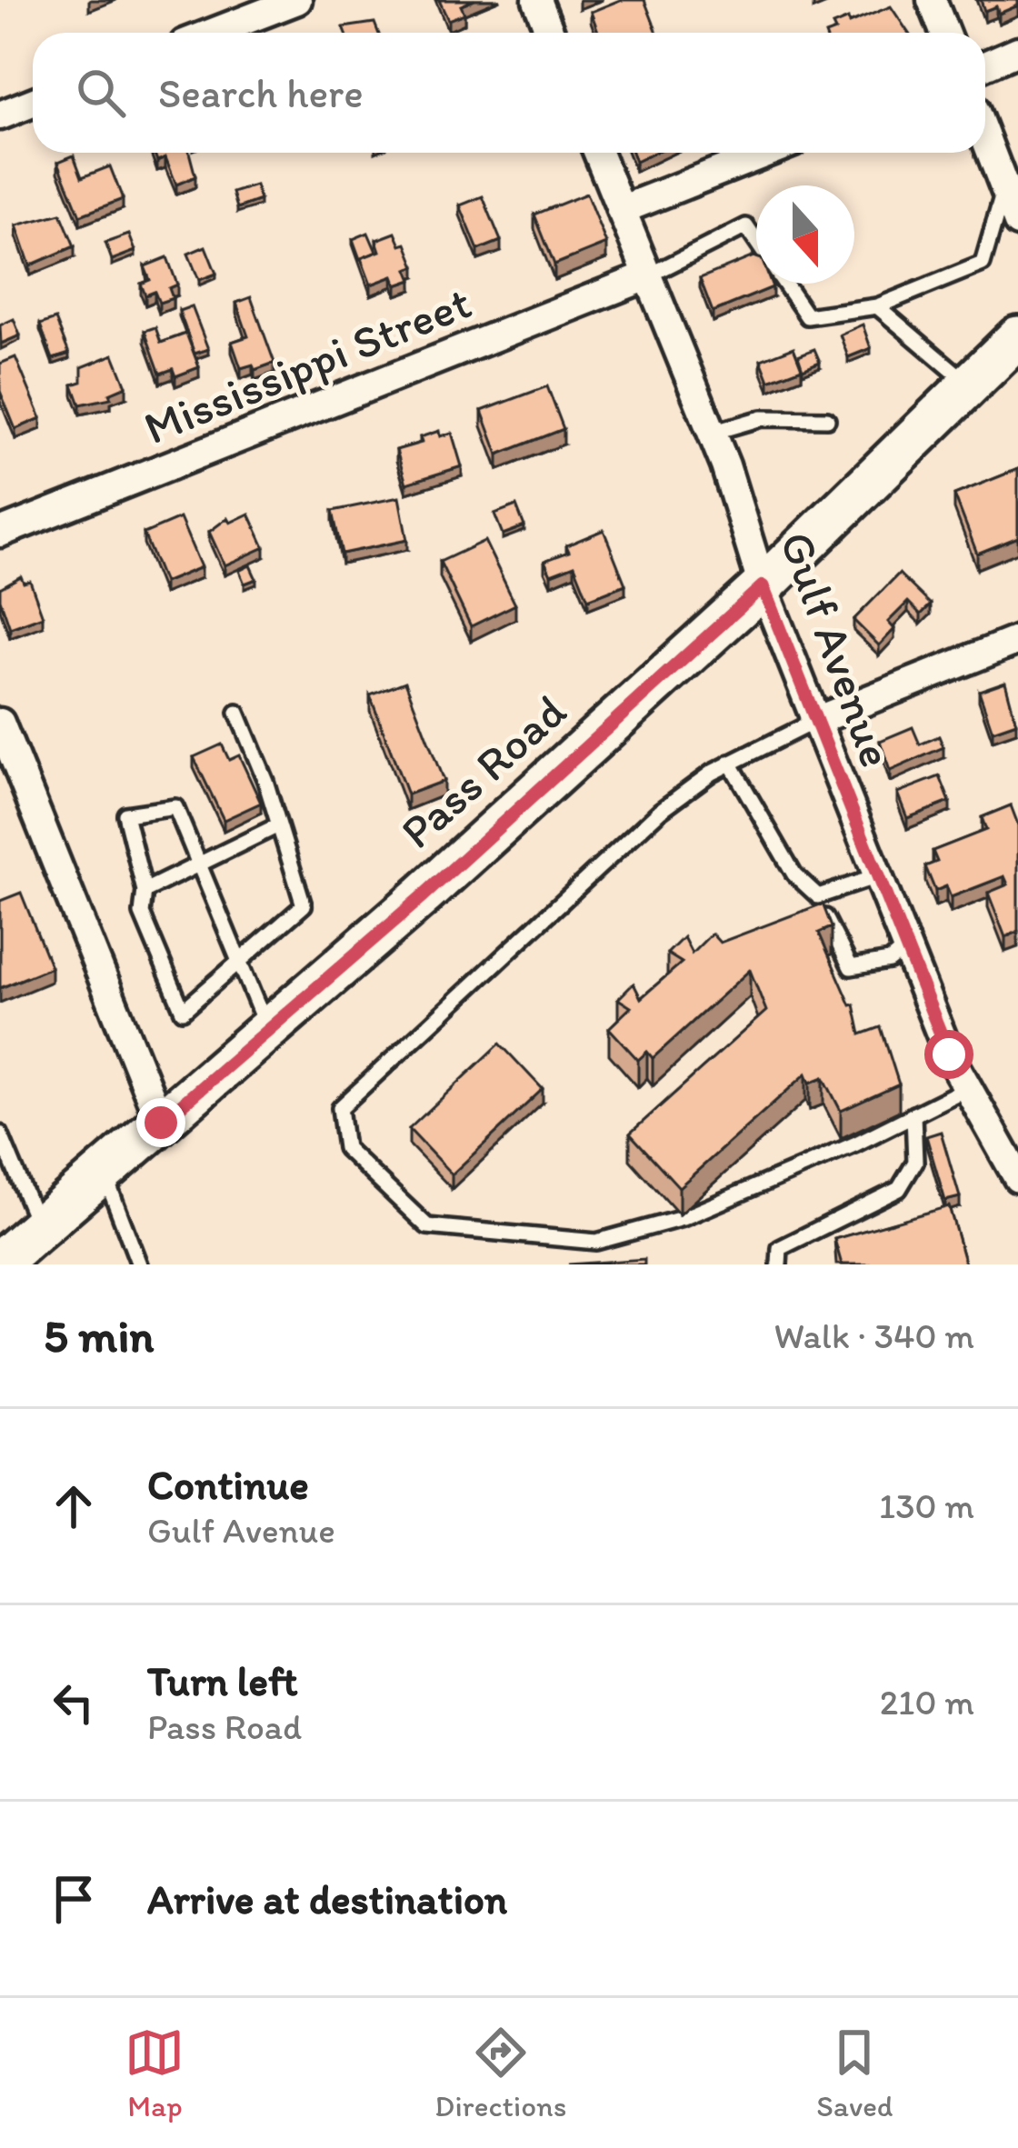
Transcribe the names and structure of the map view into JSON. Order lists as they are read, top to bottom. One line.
{"streets":{"main road":["Pass Road"],"street":["Mississippi Street","Gulf Avenue"]},"crossings":[["Mississippi Street","Gulf Avenue"],["Gulf Avenue","Pass Road"]],"north":"bottom","page":{"search":"Search here","heading":["5 min","Walk · 340 m"],"list":[["Continue","Gulf Avenue","130 m"],["Turn left","Pass Road","210 m"],"Arrive at destination"],"nav":["Map","Directions","Saved"]}}
